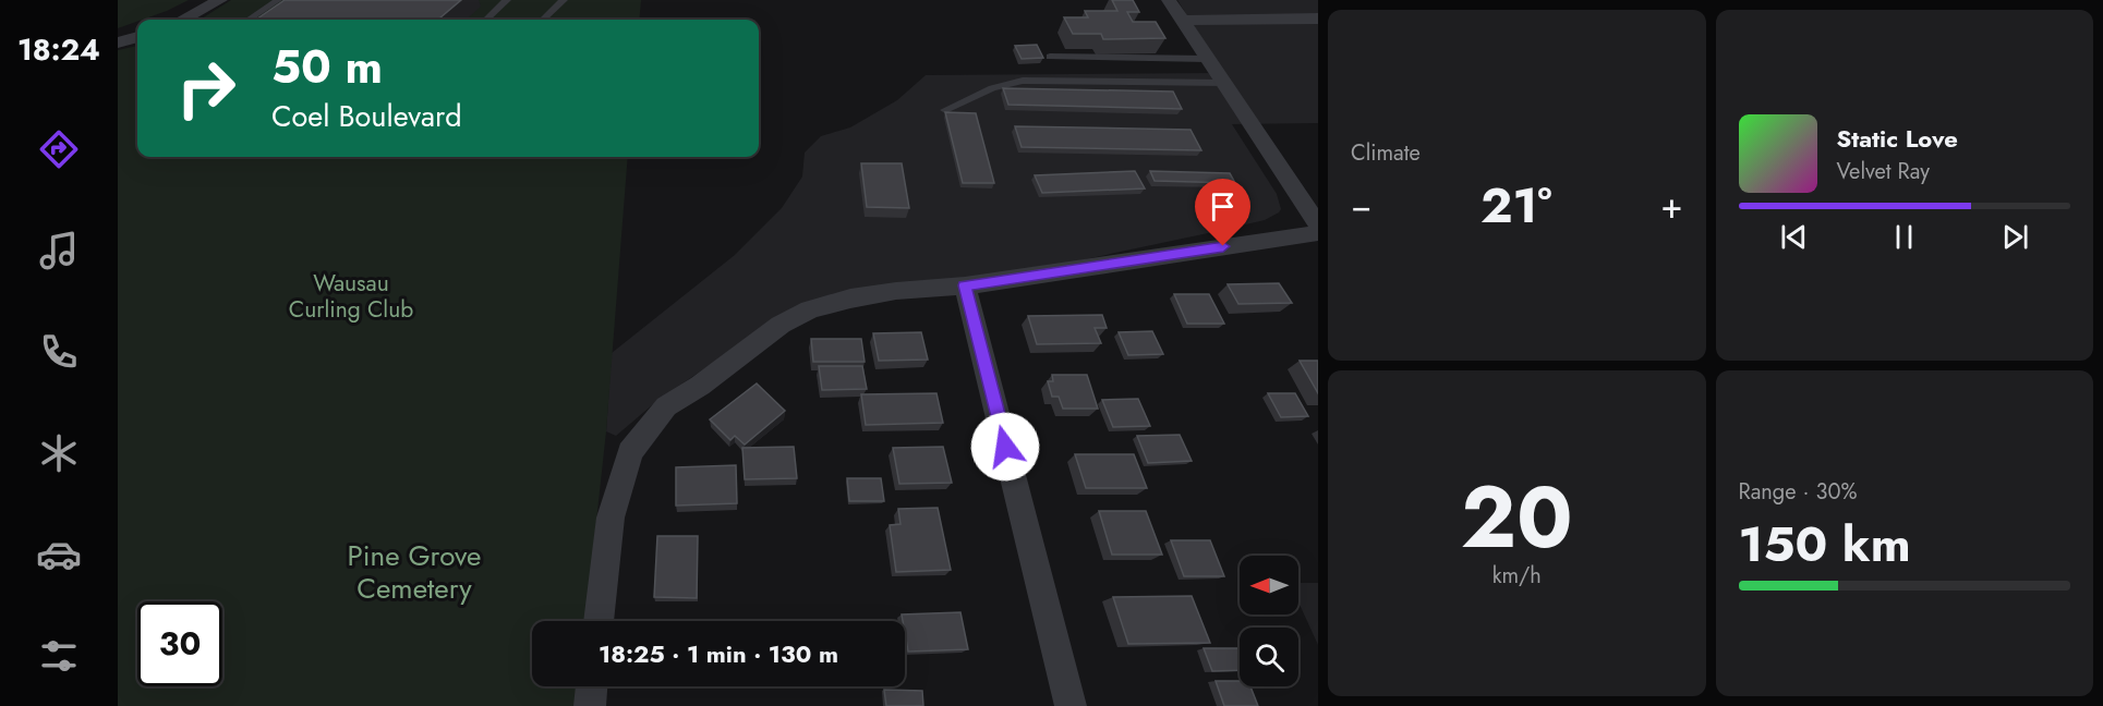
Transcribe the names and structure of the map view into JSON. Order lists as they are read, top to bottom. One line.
{"parks":["Wausau Curling Club","Pine Grove Cemetery"],"north":"left","page":{"tabs":"18:24","tile":["Climate",["20","km/h"],["Range · 30%","150 km"]],"turn":["50 m","Coel Boulevard"],"song":["Static Love","Velvet Ray"],"heat":["−","21°","+"],"limit":"30","trip":"18:25 · 1 min · 130 m"}}
